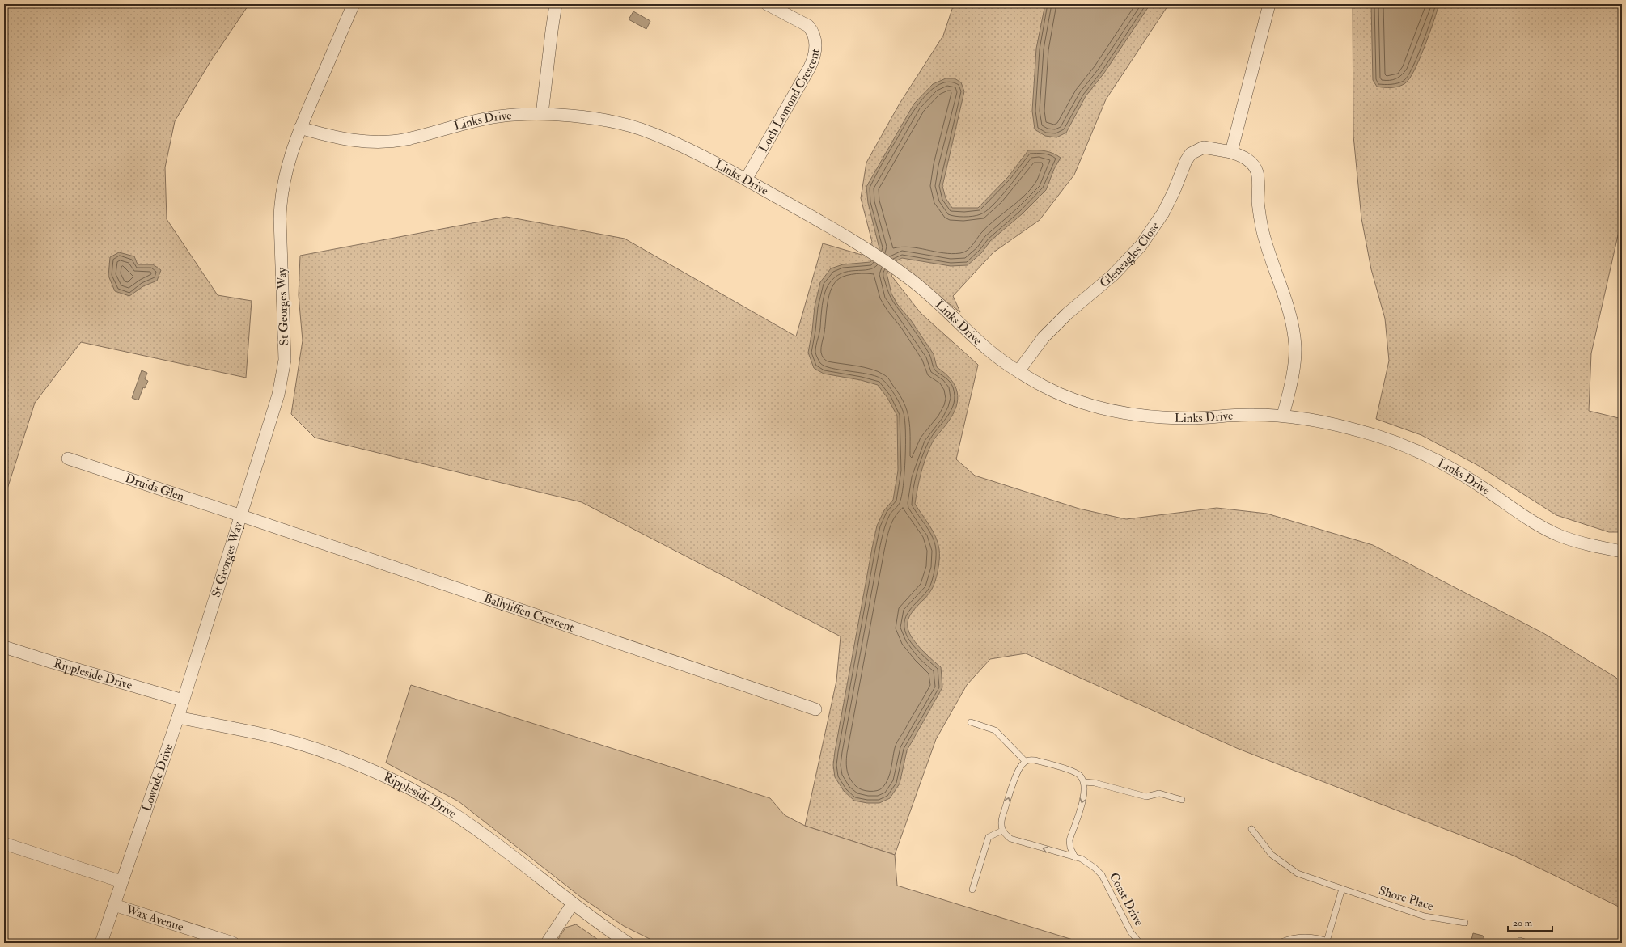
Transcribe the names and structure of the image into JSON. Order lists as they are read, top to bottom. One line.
{"streets":{"street":["Loch Lomond Crescent","Links Drive","Gleneagles Close","St Georges Way","Druids Glen","Ballyliffen Crescent","Rippleside Drive","Lowtide Drive","Wax Avenue"],"lane":["Shore Place","Coast Drive"]},"crossings":[["Loch Lomond Crescent","Links Drive"],["Links Drive","Gleneagles Close"],["Links Drive","St Georges Way"],["St Georges Way","Druids Glen"],["St Georges Way","Ballyliffen Crescent"],["St Georges Way","Lowtide Drive"],["Druids Glen","Ballyliffen Crescent"],["Rippleside Drive","Lowtide Drive"],["Lowtide Drive","Wax Avenue"]],"one_way":["Coast Drive"],"scale_bar":"20 m"}
